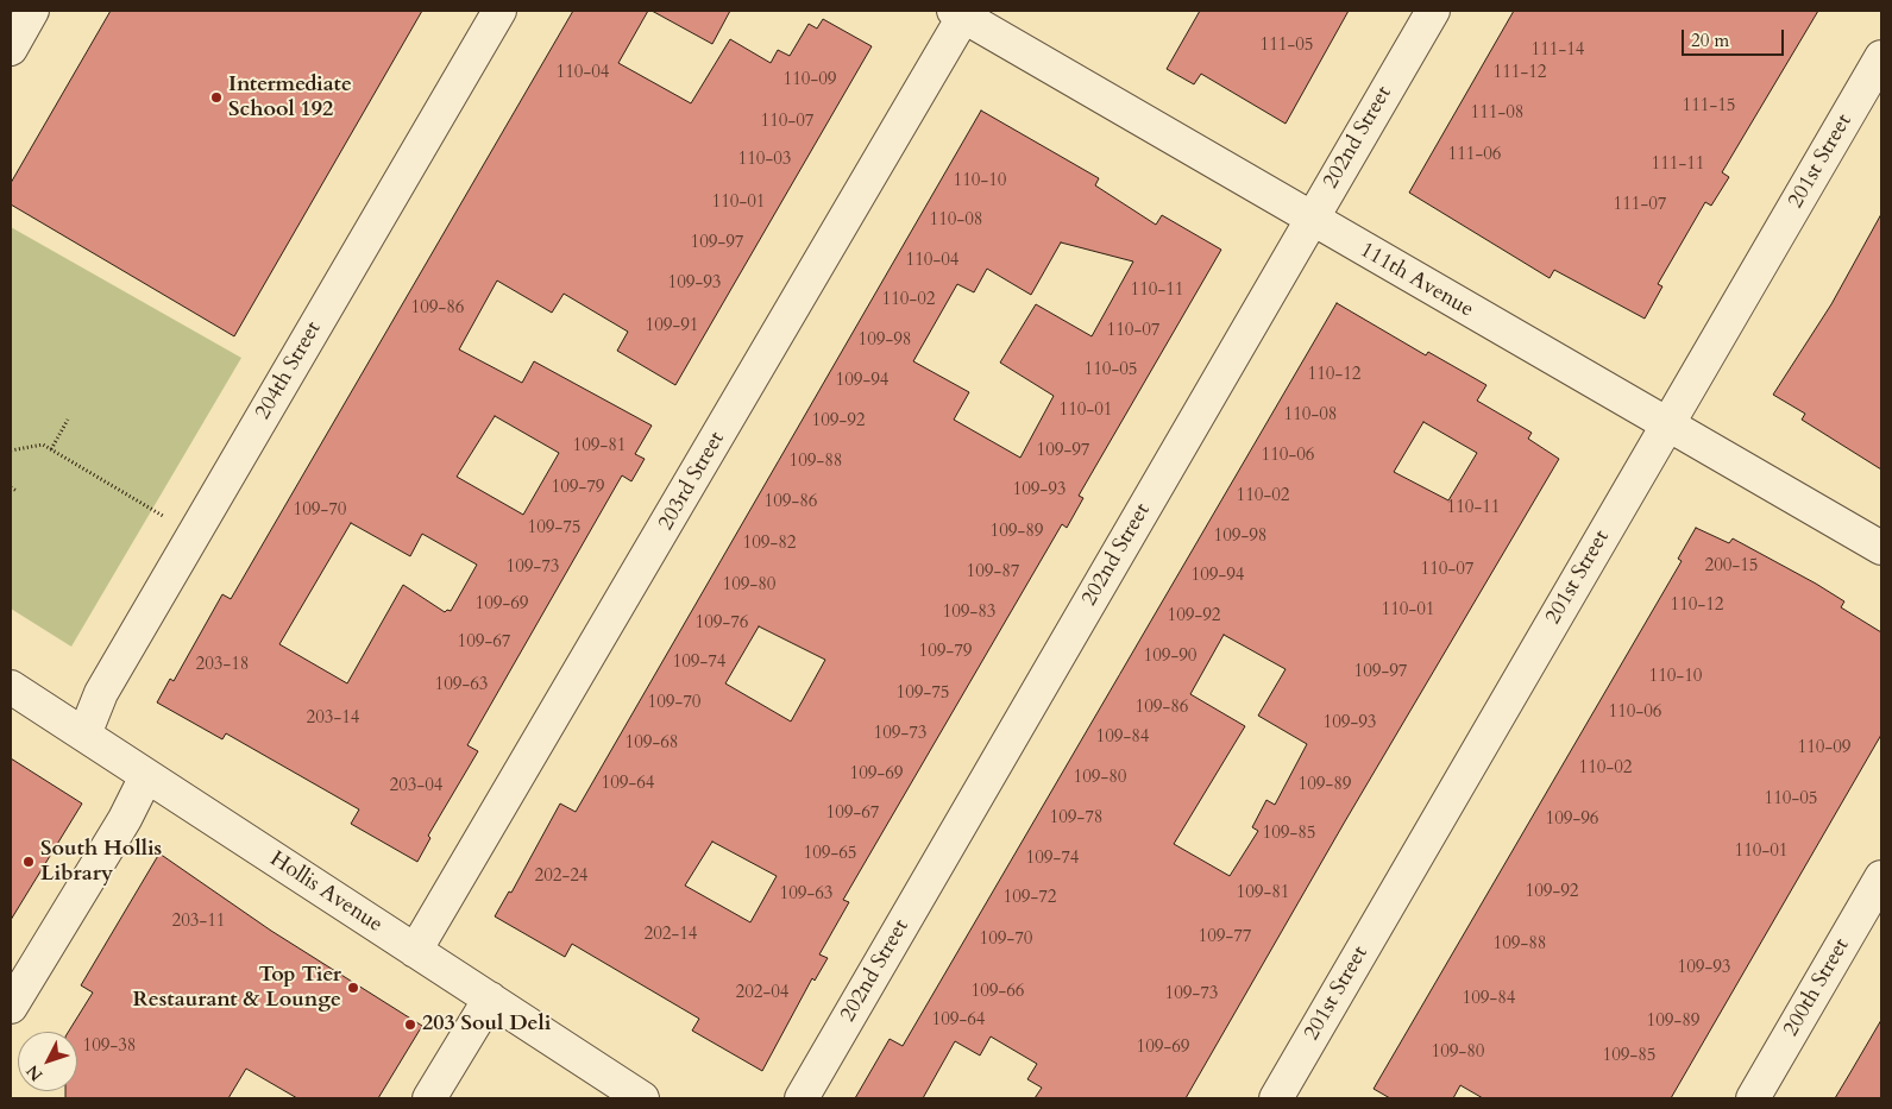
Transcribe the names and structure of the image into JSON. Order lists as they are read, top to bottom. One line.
{"streets":{"street":["202nd Street","201st Street","111th Avenue","204th Street","203rd Street","Hollis Avenue","200th Street"]},"crossings":[["202nd Street","111th Avenue"],["201st Street","111th Avenue"],["111th Avenue","203rd Street"],["204th Street","Hollis Avenue"],["203rd Street","Hollis Avenue"]],"places":["Intermediate School 192","South Hollis Library","Top Tier Restaurant & Lounge","203 Soul Deli"],"house_numbers":["111-05","111-14","110-04","111-12","110-09","111-15","111-08","110-07","111-06","110-03","111-11","110-10","110-01","111-07","110-08","109-97","110-04","109-93","110-11","110-02","109-86","109-91","110-07","109-98","110-05","110-12","109-94","110-01","110-08","109-92","109-81","109-97","110-06","109-88","109-79","109-93","110-02","109-86","110-11","109-70","109-75","109-89","109-98","109-82","200-15","109-73","110-07","109-87","109-94","109-80","109-69","110-12","110-01","109-83","109-92","109-76","109-67","109-79","109-90","109-74","203-18","109-97","110-10","109-63","109-75","109-70","109-86","110-06","203-14","109-93","109-73","109-84","109-68","110-09","110-02","109-69","109-80","109-64","109-89","203-04","110-05","109-67","109-78","109-96","109-85","110-01","109-65","109-74","202-24","109-92","109-81","109-63","109-72","203-11","202-14","109-77","109-70","109-88","109-93","109-66","202-04","109-73","109-84","109-64","109-89","109-38","109-69","109-80","109-85"],"scale_bar":"20 m","north":"bottom left"}
